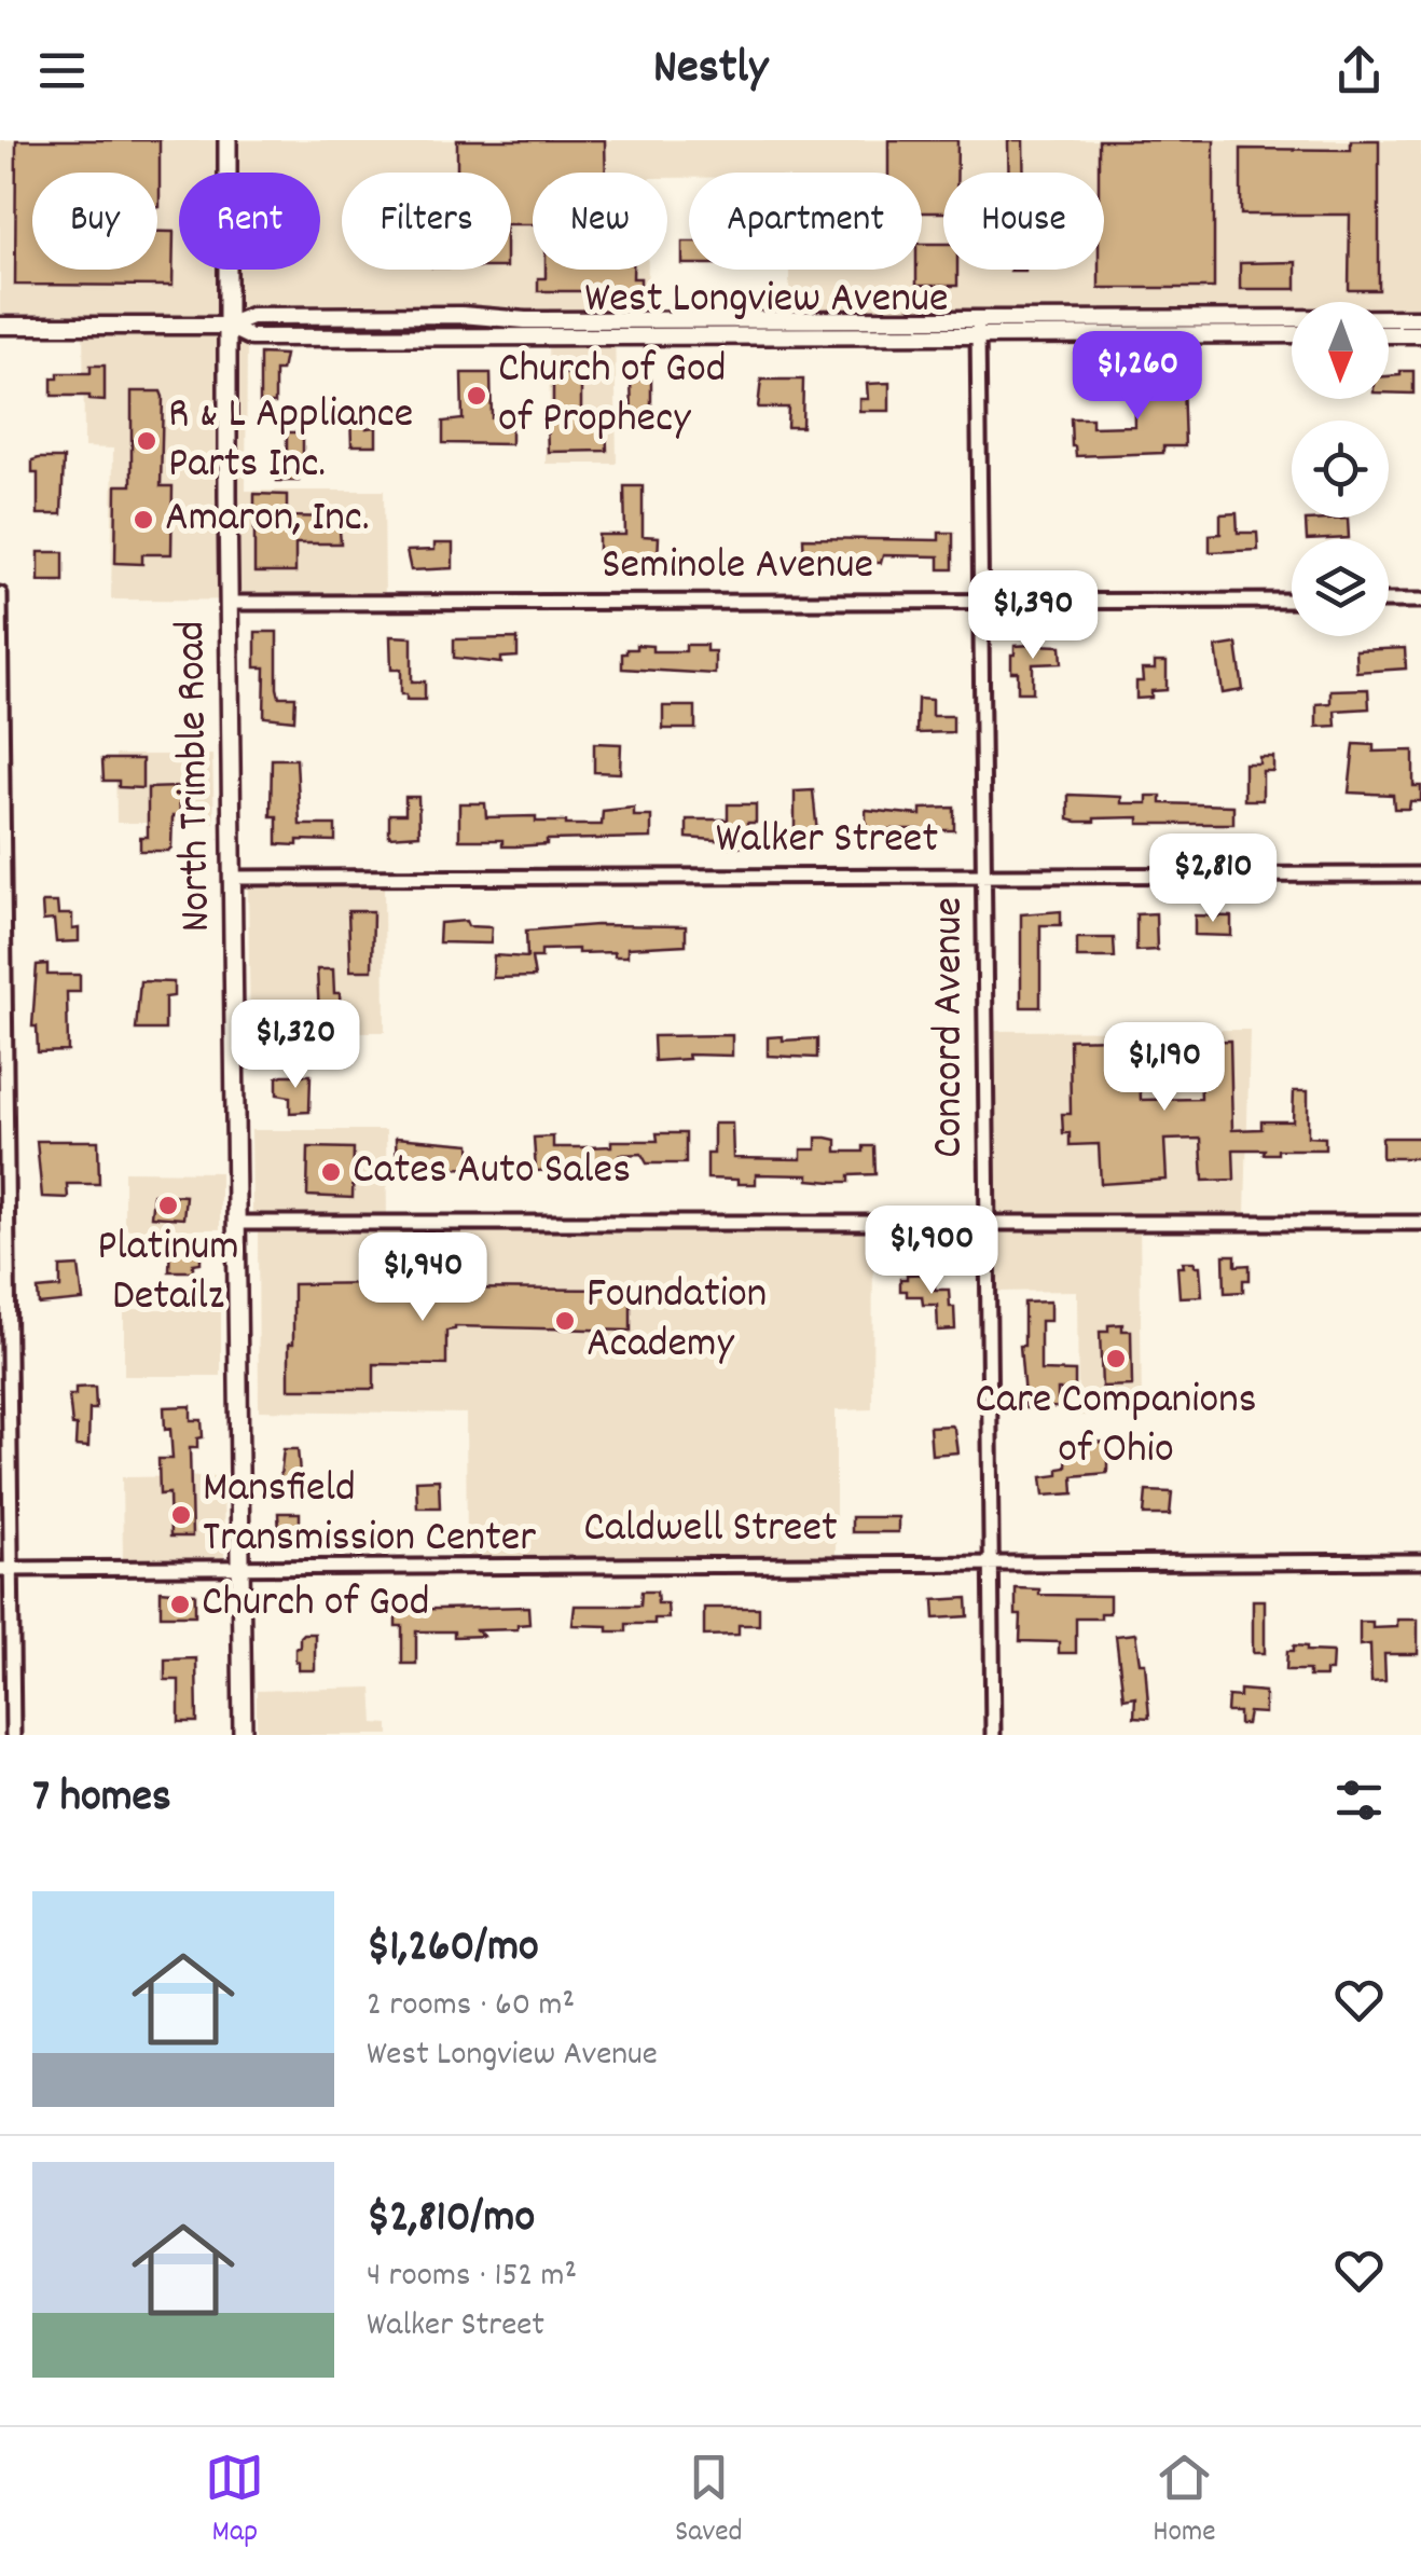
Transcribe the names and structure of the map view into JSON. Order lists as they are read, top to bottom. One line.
{"streets":{"main road":["North Trimble Road"],"street":["West Longview Avenue","Seminole Avenue","Walker Street","Concord Avenue","Caldwell Street"]},"crossings":[["West Longview Avenue","North Trimble Road"],["West Longview Avenue","Concord Avenue"],["Seminole Avenue","North Trimble Road"],["Seminole Avenue","Concord Avenue"],["North Trimble Road","Walker Street"],["North Trimble Road","Caldwell Street"],["Walker Street","Concord Avenue"],["Concord Avenue","Caldwell Street"]],"places":["Church of God of Prophecy","R & L Appliance Parts Inc.","Amaron, Inc.","Cates Auto Sales","Platinum Detailz","Foundation Academy","Care Companions of Ohio","Mansfield Transmission Center","Church of God"],"north":"bottom","page":{"header":"Nestly","chip":["Buy","Rent","Filters","New","Apartment","House"],"price":["$1,260","$1,390","$2,810","$1,320","$1,190","$1,900","$1,940"],"heading":"7 homes","list":[{"name":"$1,260/mo","note":"2 rooms · 60 m² · West Longview Avenue"},{"name":"$2,810/mo","note":"4 rooms · 152 m² · Walker Street"}],"tabs":["Map","Saved","Home"]}}
